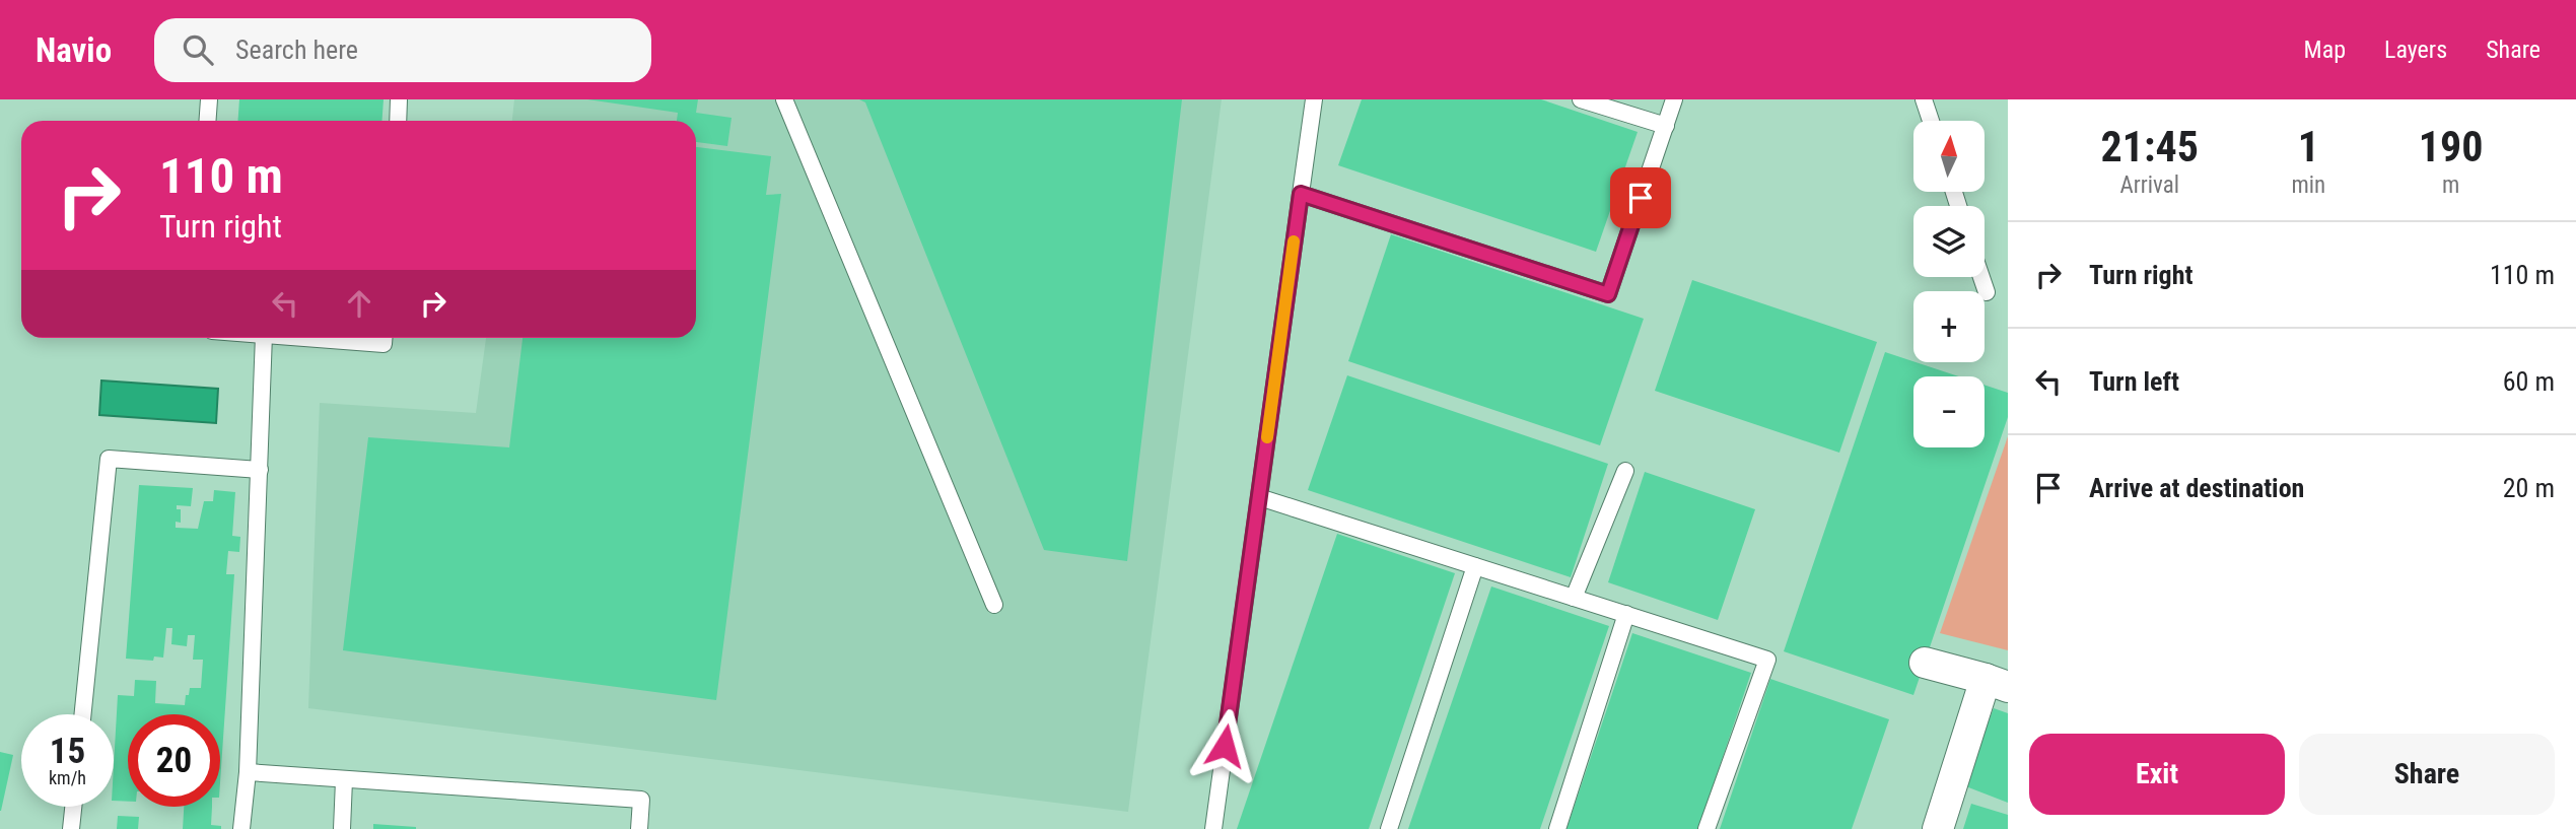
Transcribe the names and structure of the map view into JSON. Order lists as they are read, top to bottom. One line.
{"north":"top","page":{"header":"Navio","search":"Search here","nav":["Map","Layers","Share"],"eta":["21:45","Arrival","1","min","190","m"],"map_buttons":["+","−"],"turn":["110 m","Turn right"],"list":[{"name":"Turn right","value":"110 m"},{"name":"Turn left","value":"60 m"},{"name":"Arrive at destination","value":"20 m"}],"speed":"15 km/h","limit":"20","buttons":["Exit","Share"]}}
